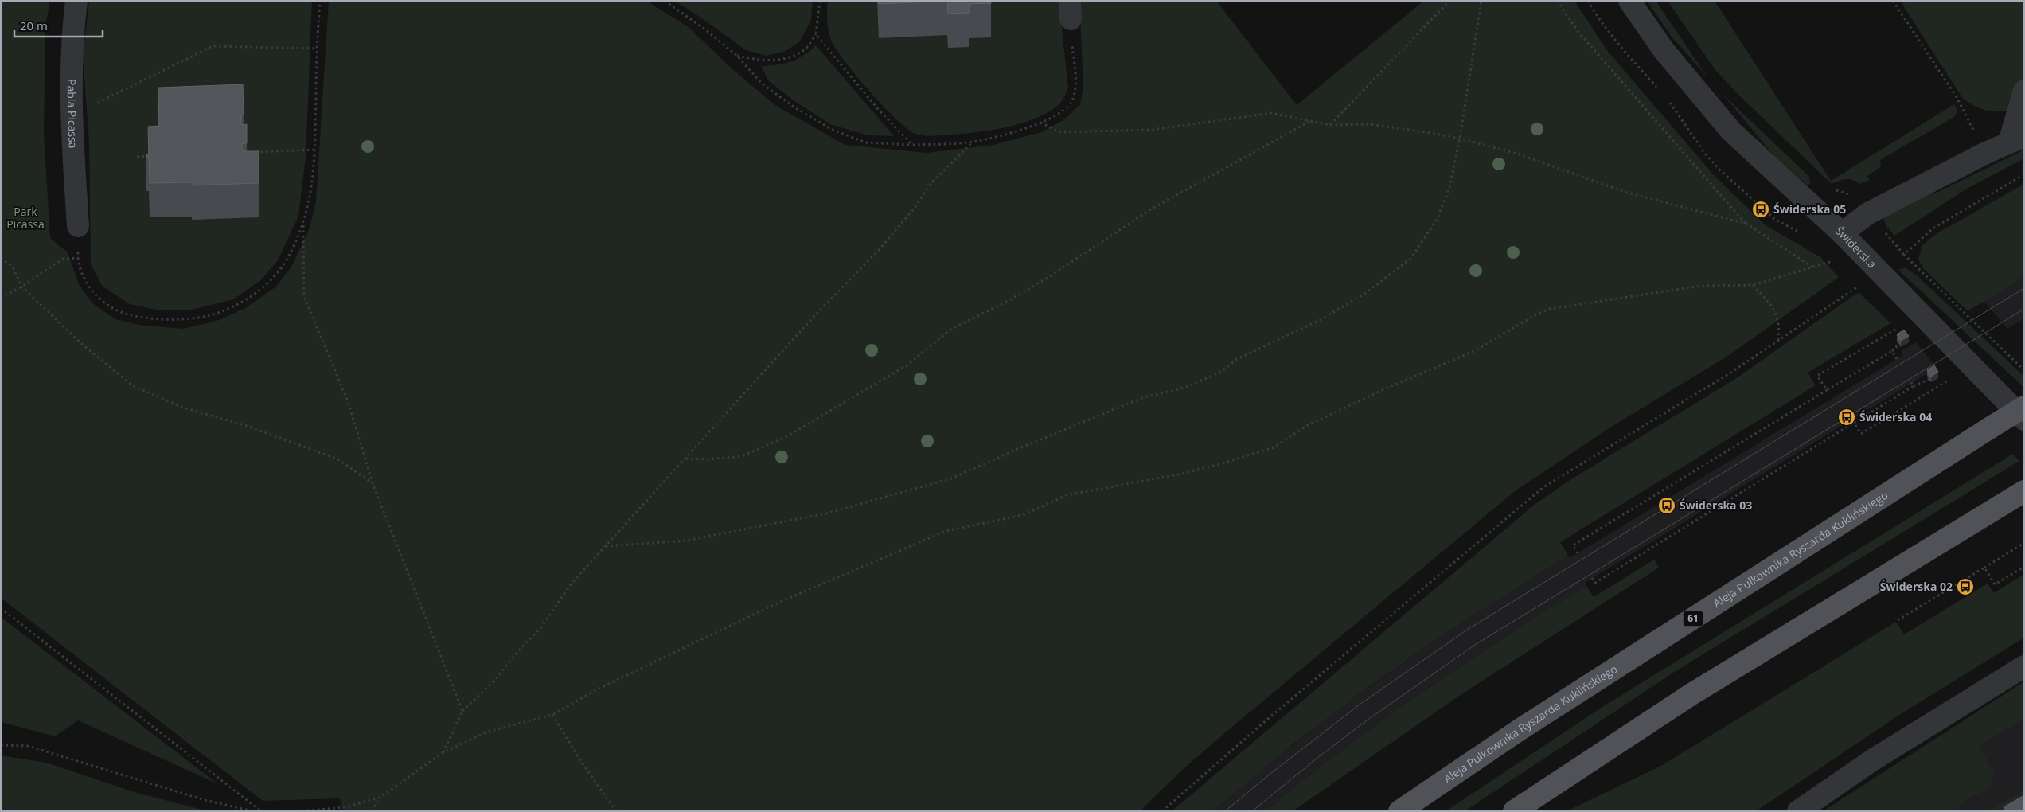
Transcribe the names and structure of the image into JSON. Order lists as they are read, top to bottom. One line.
{"streets":{"main road":["Aleja Pułkownika Ryszarda Kuklińskiego","61"],"street":["Pabla Picassa","Świderska"]},"parks":["Park Picassa"],"places":{"bus stop":["Świderska 05","Świderska 04","Świderska 03","Świderska 02"]},"scale_bar":"20 m"}
